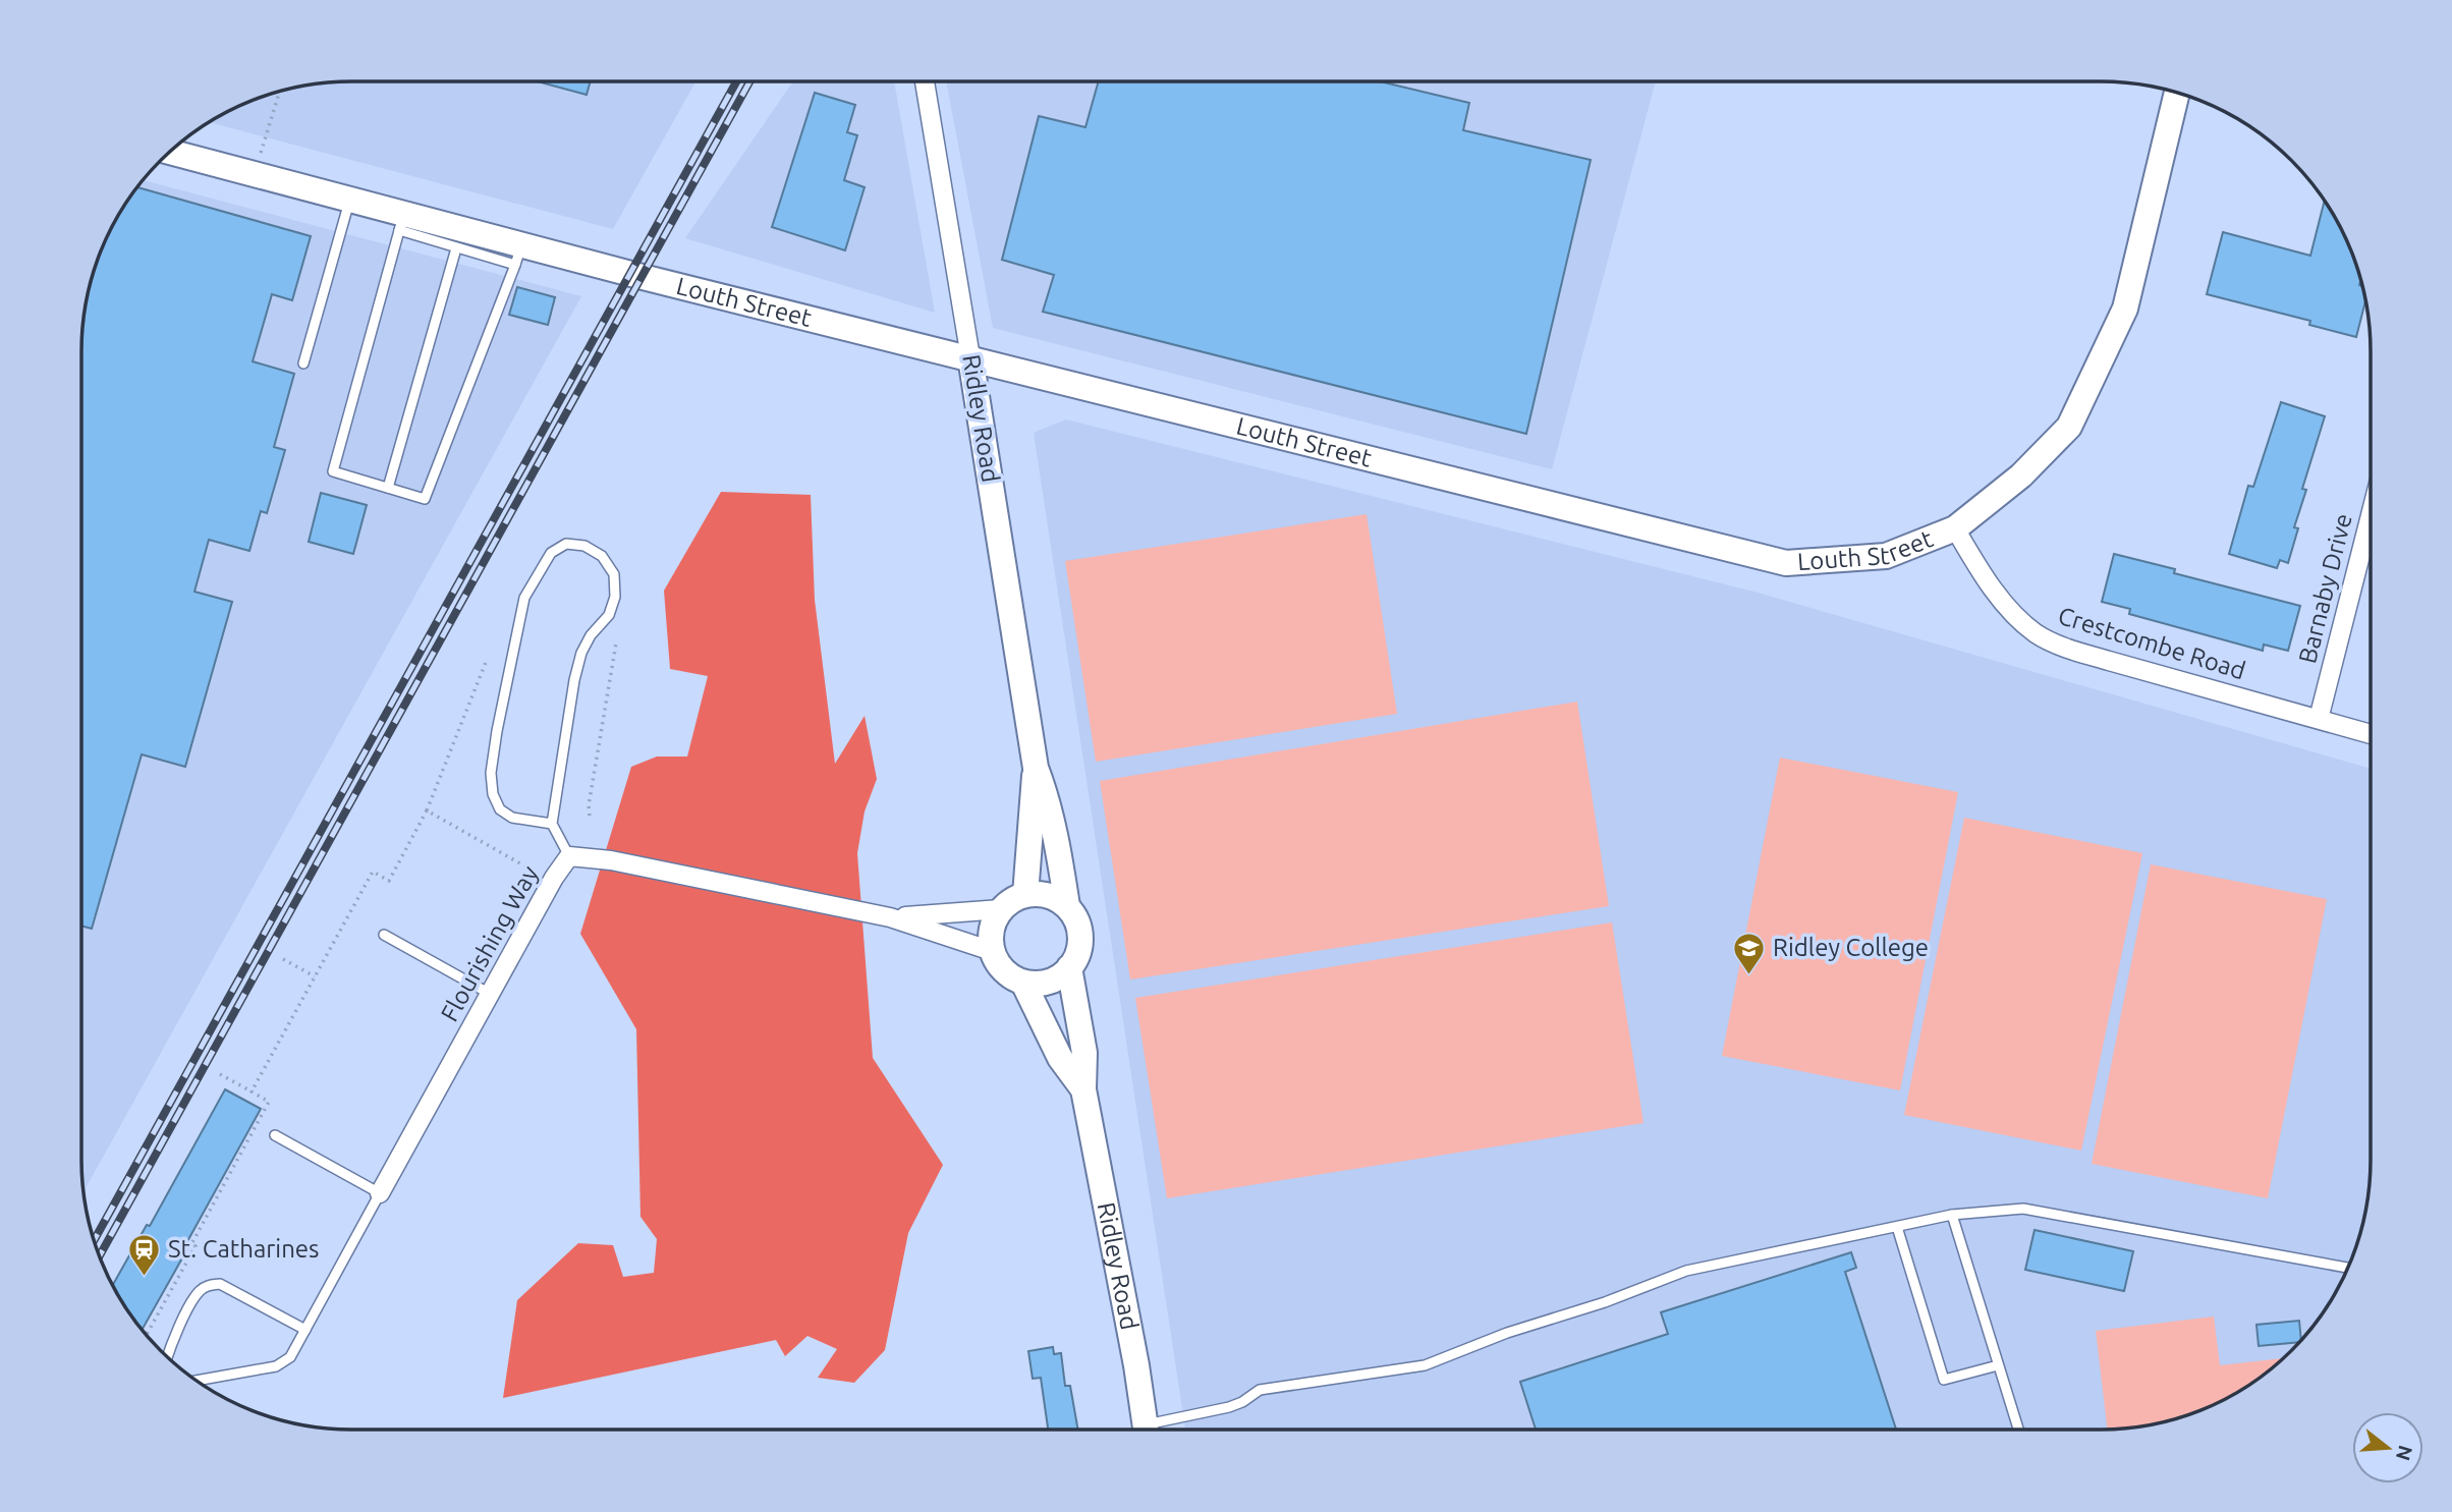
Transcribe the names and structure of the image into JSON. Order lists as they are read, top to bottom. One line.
{"streets":{"main road":["Louth Street","Ridley Road"],"street":["Barnaby Drive","Crestcombe Road","Flourishing Way"]},"crossings":[["Louth Street","Ridley Road"],["Louth Street","Crestcombe Road"],["Ridley Road","Flourishing Way"],["Barnaby Drive","Crestcombe Road"]],"places":{"school or university":["Ridley College"],"station":["St. Catharines"]},"north":"right"}
